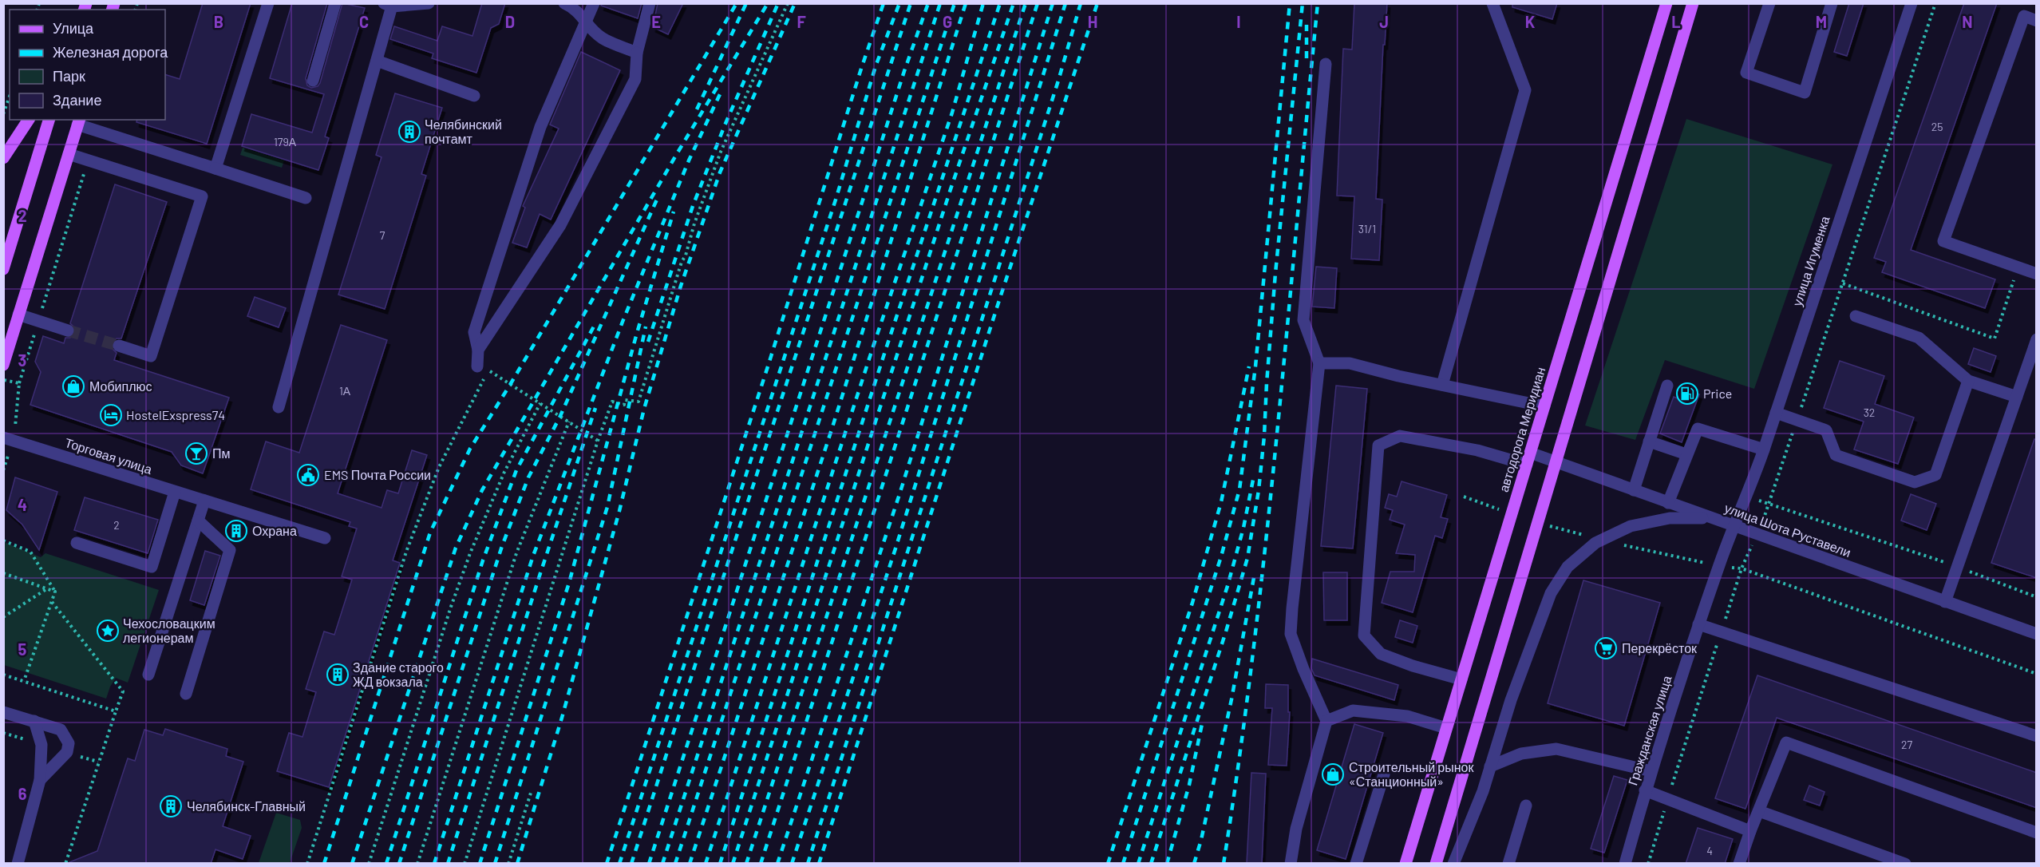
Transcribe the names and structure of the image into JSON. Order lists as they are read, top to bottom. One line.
{"streets":{"main road":["автодорога Меридиан"],"street":["улица Игуменка","Торговая улица","улица Шота Руставели","Гражданская улица"]},"crossings":[["улица Игуменка","улица Шота Руставели"],["улица Игуменка","Гражданская улица"],["автодорога Меридиан","улица Шота Руставели"],["улица Шота Руставели","Гражданская улица"]],"places":{"building":["Челябинский почтамт","Охрана","Здание старого ЖД вокзала","Челябинск-Главный"],"shop":["Мобиплюс","Строительный рынок «Станционный»"],"fuel station":["Price"],"hotel":["HostelExspress74"],"bar":["Пм"],"public building":["EMS Почта России"],"place":["Чехословацким легионерам"],"supermarket":["Перекрёсток"]},"house_numbers":["25","179А","31/1","7","1А","32","2","27","4"],"legend":["Улица","Железная дорога","Парк","Здание"],"grid":{"columns":["B","C","D","E","F","G","H","I","J","K","L","M","N"],"rows":["2","3","4","5","6"]}}
